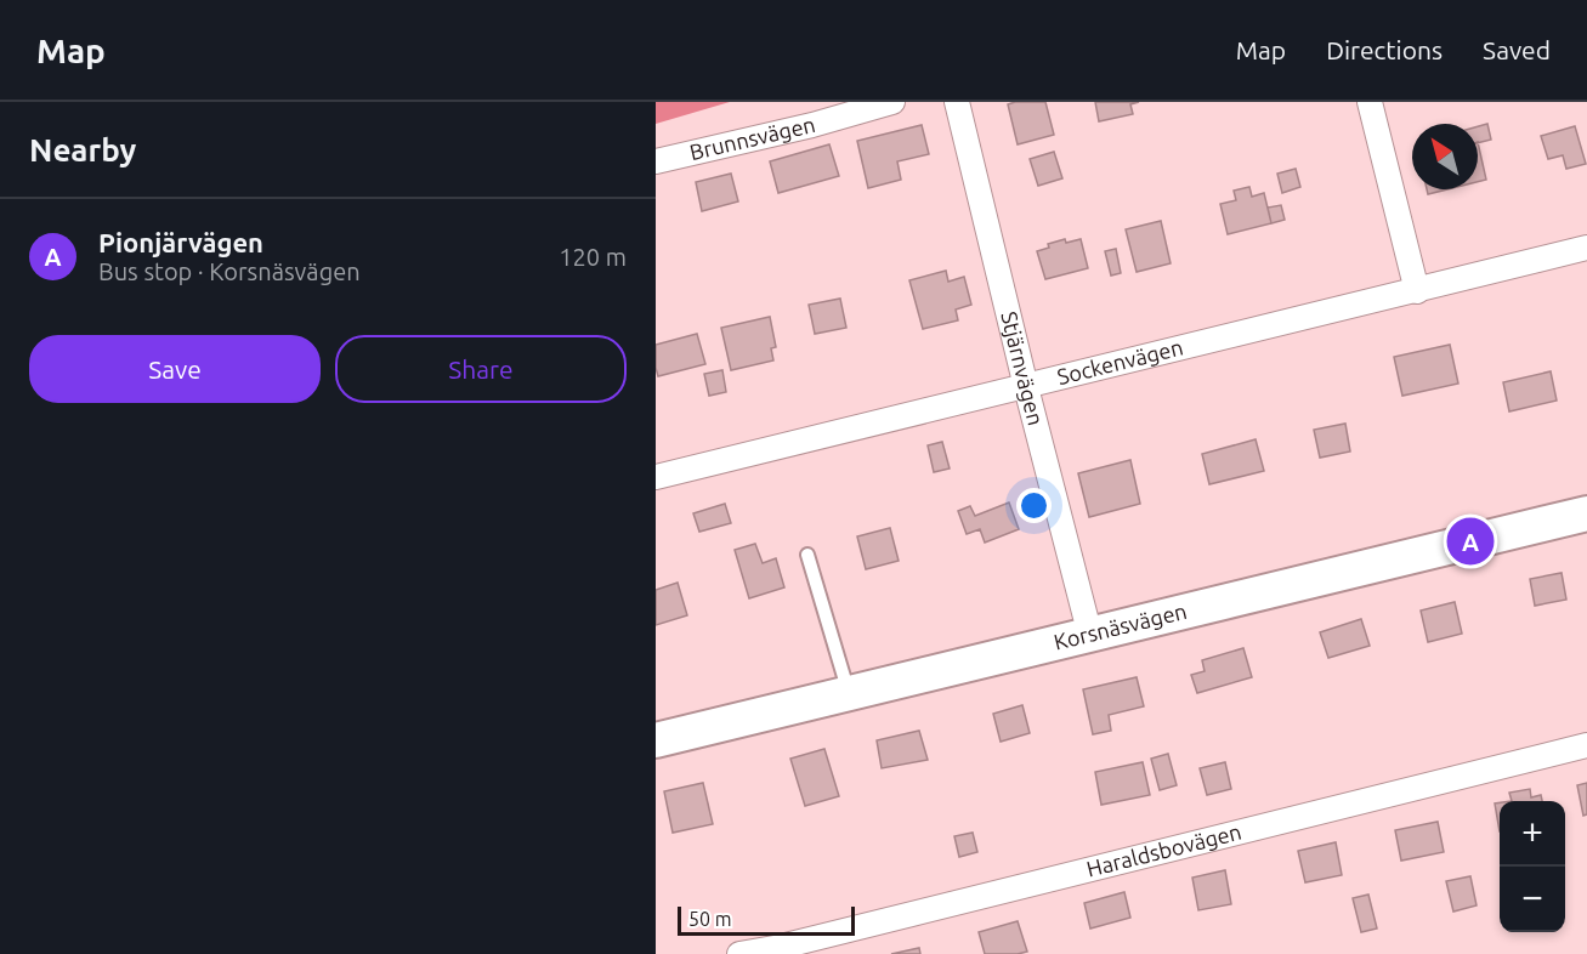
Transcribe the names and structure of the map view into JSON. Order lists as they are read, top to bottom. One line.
{"streets":{"street":["Brunnsvägen","Sockenvägen","Stjärnvägen","Korsnäsvägen","Haraldsbovägen"]},"crossings":[["Sockenvägen","Stjärnvägen"],["Stjärnvägen","Korsnäsvägen"]],"scale_bar":"50 m","north":"top left","page":{"header":"Map","nav":["Map","Directions","Saved"],"heading":"Nearby","list":[{"mark":"A","name":"Pionjärvägen","note":"Bus stop · Korsnäsvägen","value":"120 m"}],"buttons":["Save","Share"],"pins":"A","map_buttons":["+","−"],"scale":"50 m"}}
